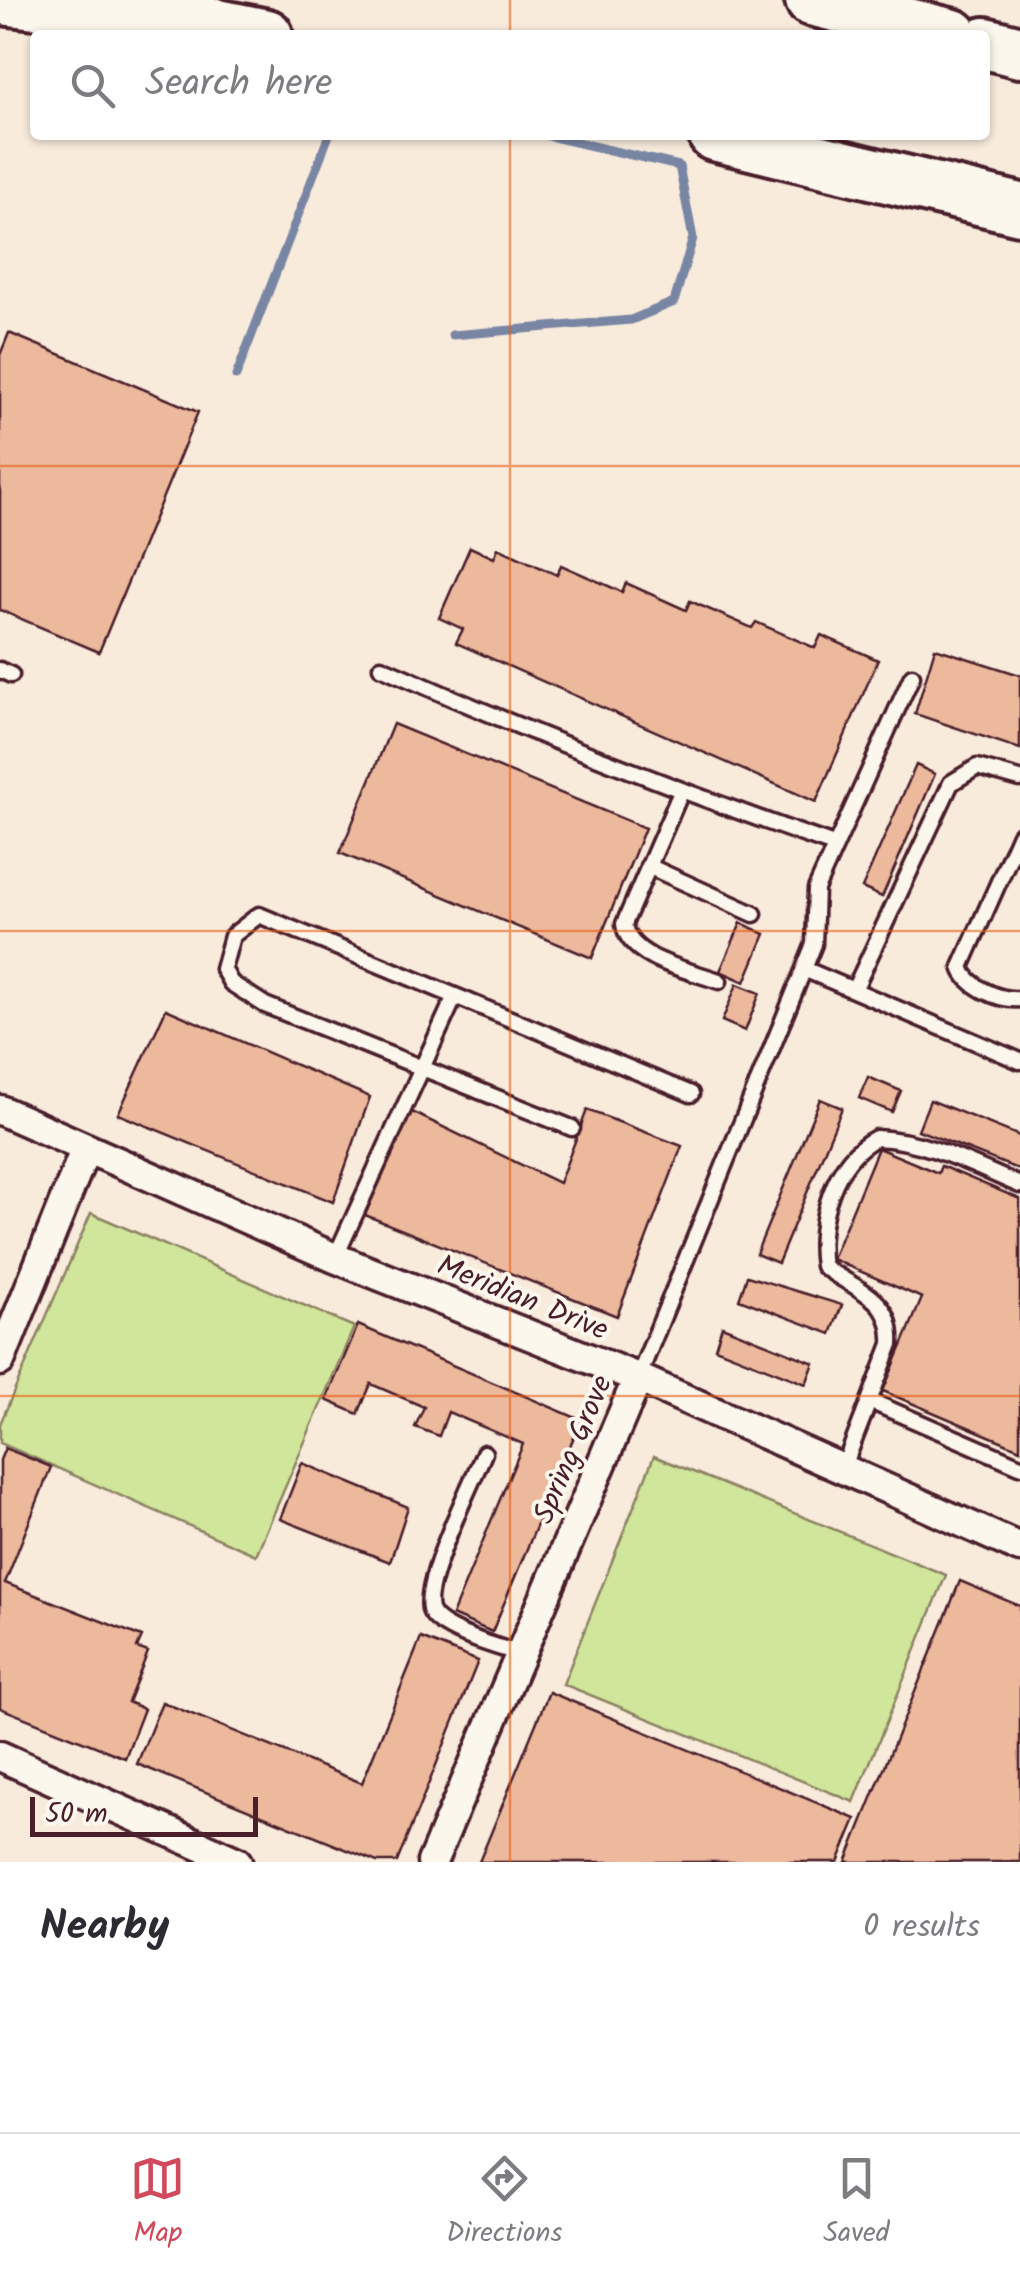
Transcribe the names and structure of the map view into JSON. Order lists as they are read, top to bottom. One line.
{"streets":{"street":["Meridian Drive","Spring Grove"]},"crossings":[["Meridian Drive","Spring Grove"]],"scale_bar":"50 m","page":{"search":"Search here","scale":"50 m","heading":["Nearby","0 results"],"nav":["Map","Directions","Saved"]}}
